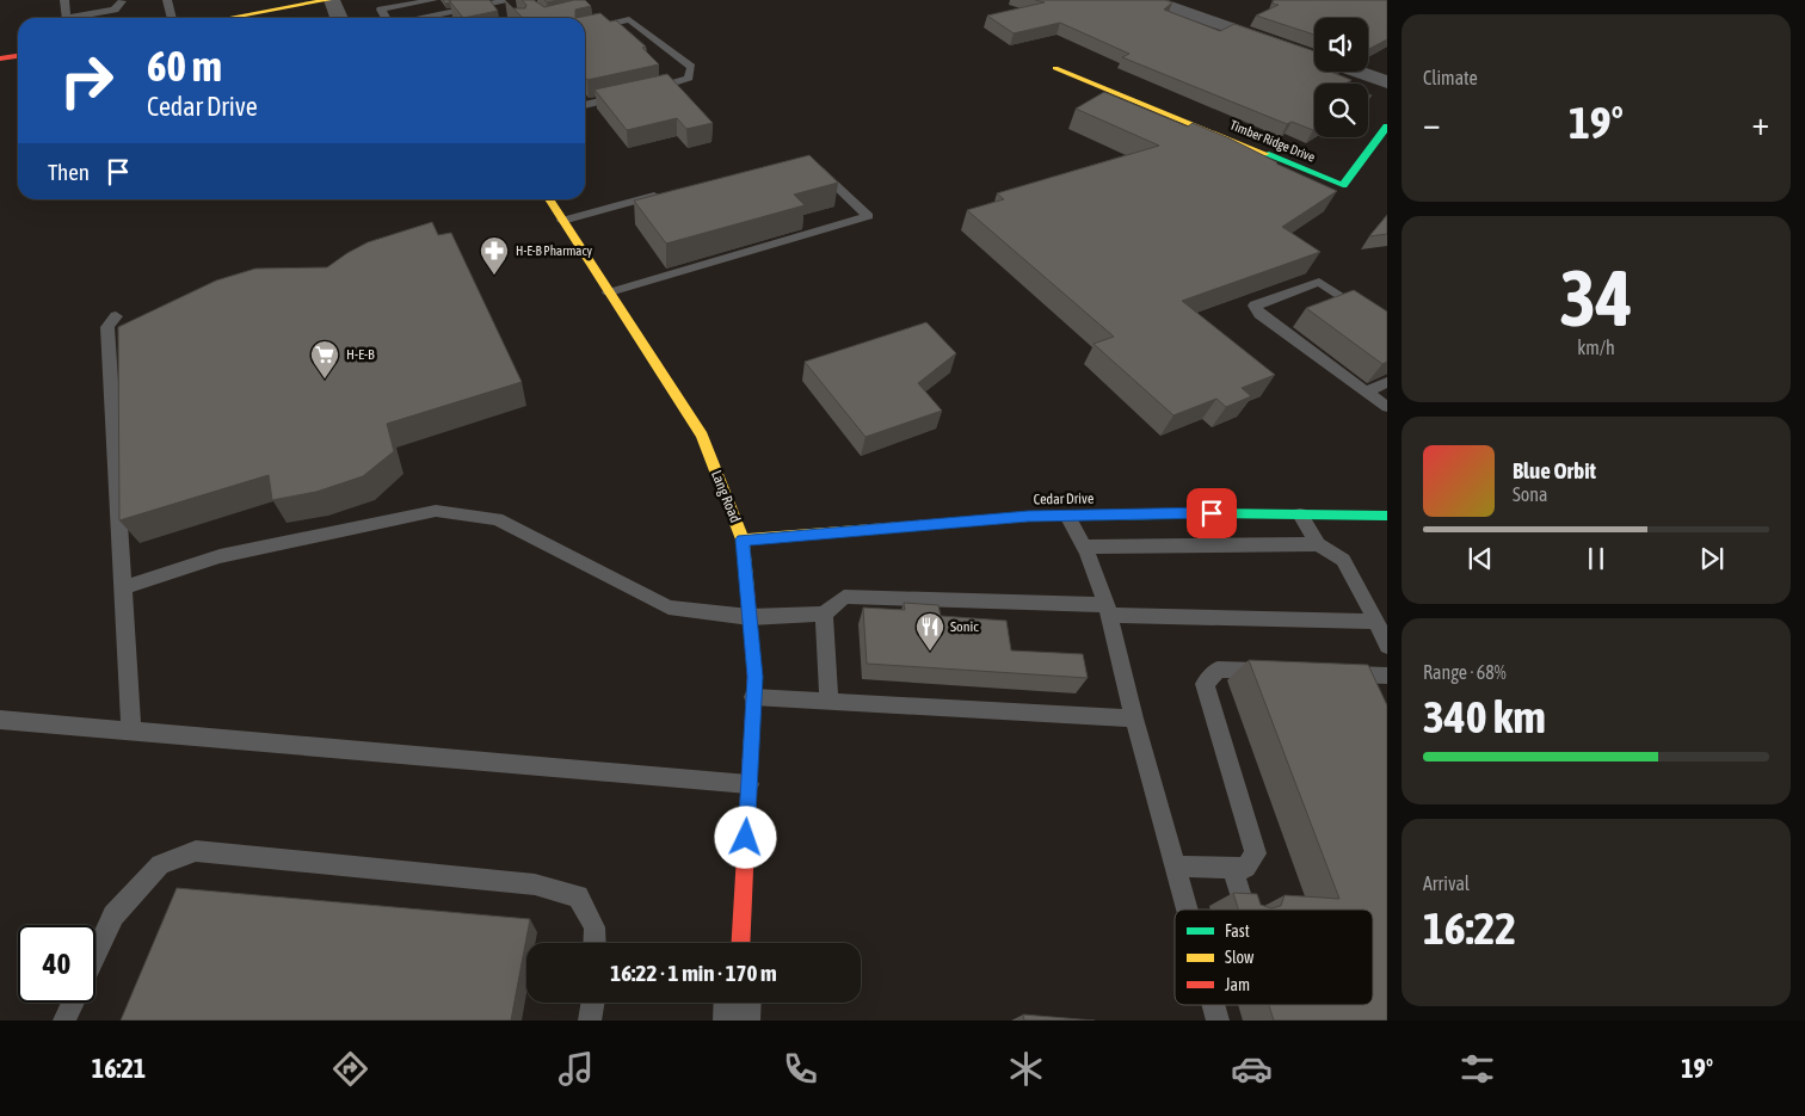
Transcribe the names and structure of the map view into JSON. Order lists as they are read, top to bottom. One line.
{"streets":{"street":["Timber Ridge Drive","Lang Road","Cedar Drive"]},"crossings":[["Lang Road","Cedar Drive"]],"places":{"pharmacy":["H-E-B Pharmacy"],"supermarket":["H-E-B"],"restaurant":["Sonic"]},"legend":["Fast","Slow","Jam"],"page":{"tile":["Climate",["34","km/h"],["Range · 68%","340 km"],["Arrival","16:22"]],"turn":["60 m","Cedar Drive"],"heat":["−","19°","+"],"then":"Then","song":["Blue Orbit","Sona"],"limit":"40","trip":"16:22 · 1 min · 170 m","tabs":["16:21","19°"]}}
